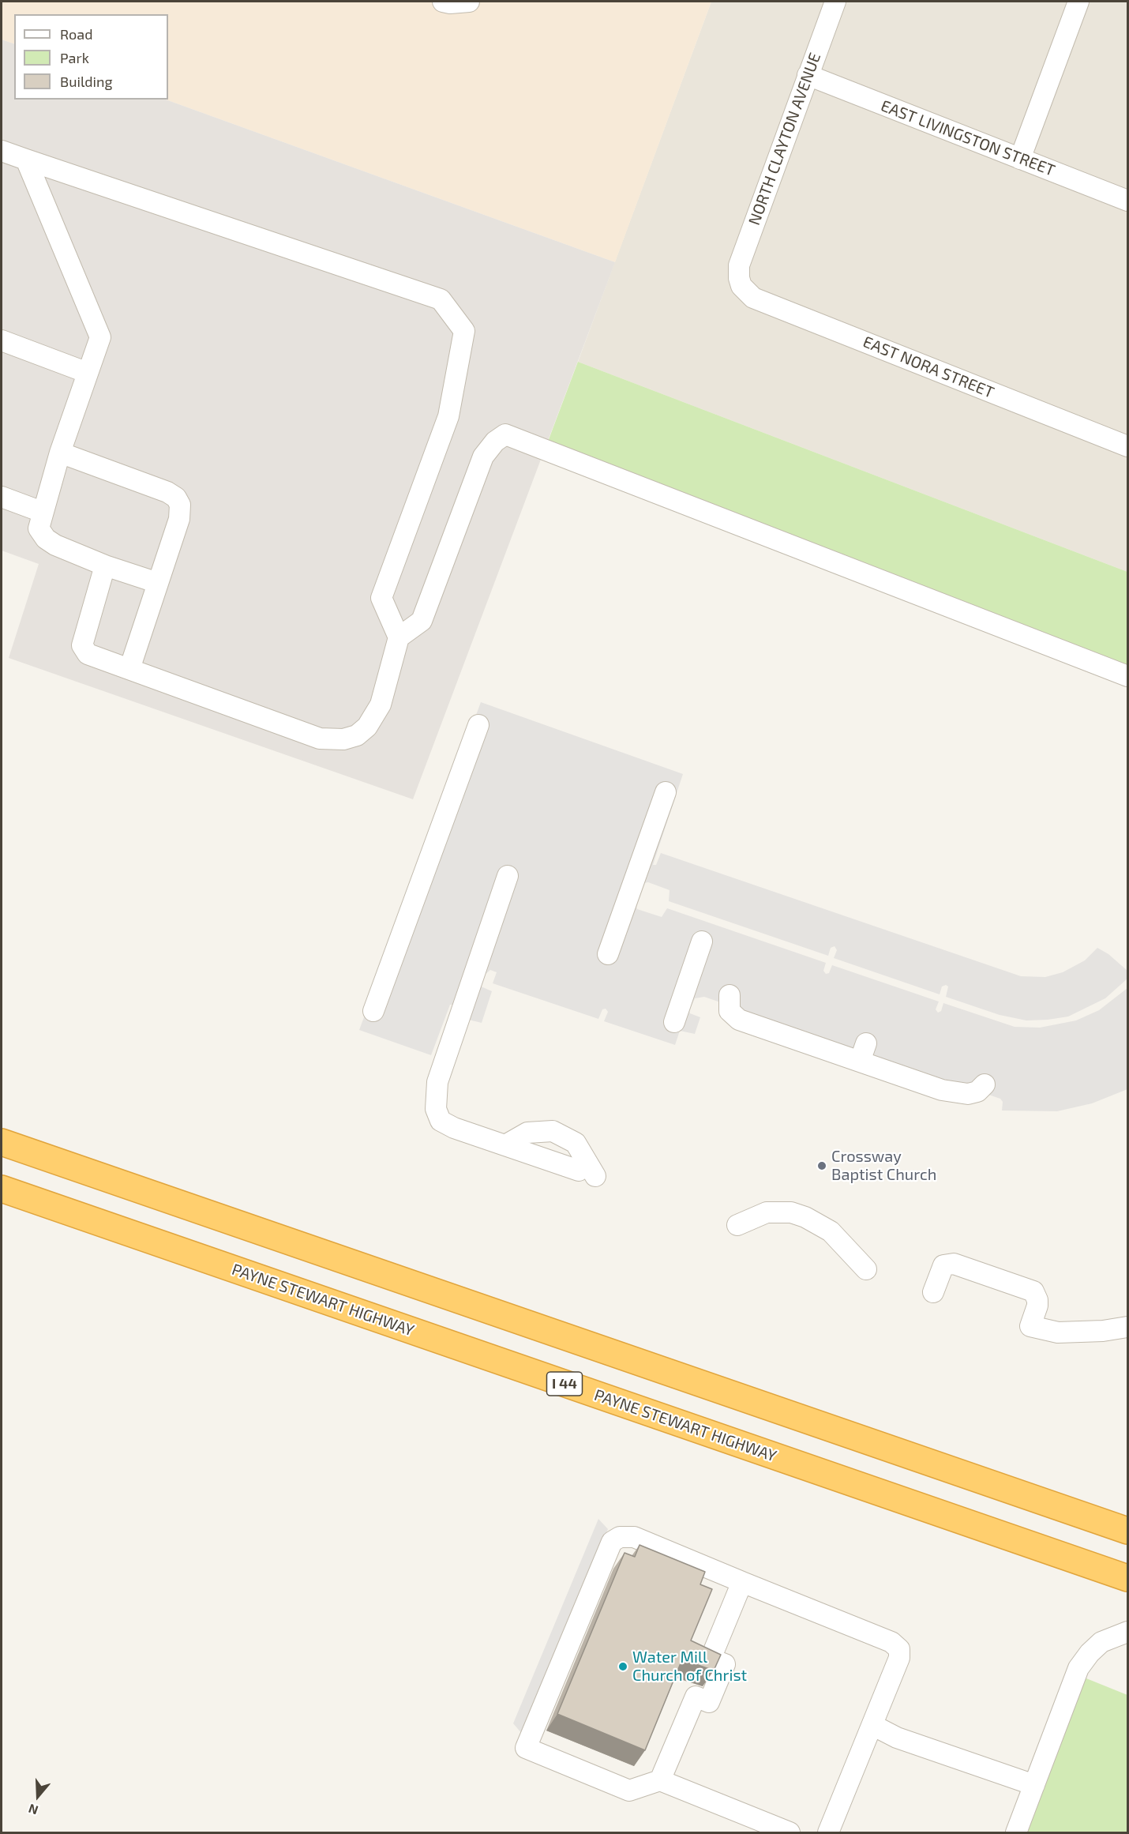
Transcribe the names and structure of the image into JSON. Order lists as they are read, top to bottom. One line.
{"streets":{"highway":["PAYNE STEWART HIGHWAY","I 44"],"street":["EAST LIVINGSTON STREET","NORTH CLAYTON AVENUE","EAST NORA STREET"]},"crossings":[["EAST LIVINGSTON STREET","NORTH CLAYTON AVENUE"],["NORTH CLAYTON AVENUE","EAST NORA STREET"]],"places":["Crossway Baptist Church","Water Mill Church of Christ"],"legend":["Road","Park","Building"],"north":"bottom"}
